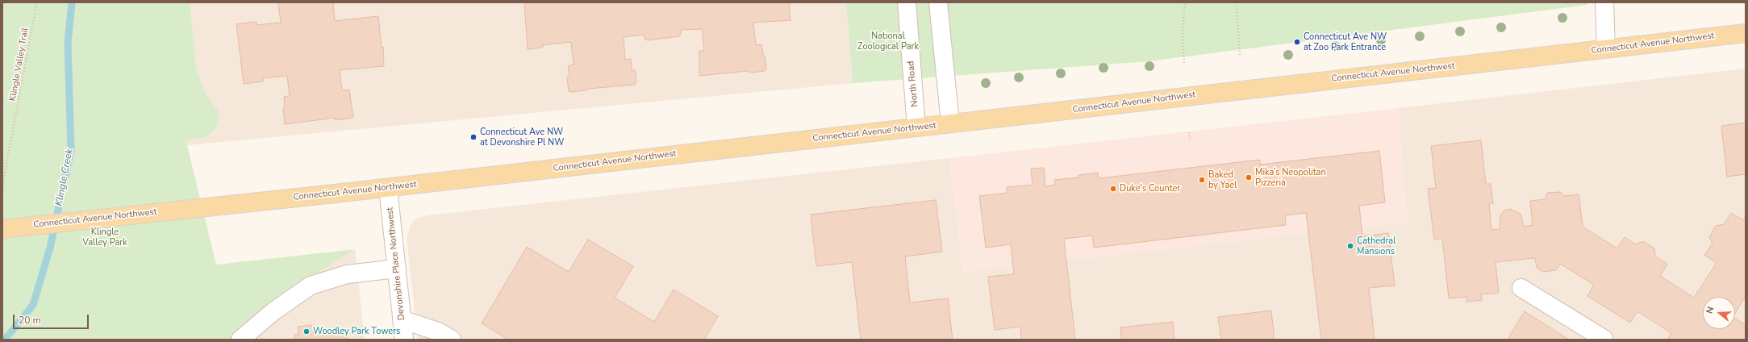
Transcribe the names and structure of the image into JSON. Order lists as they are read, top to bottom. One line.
{"streets":{"main road":["Connecticut Avenue Northwest"],"street":["North Road","Devonshire Place Northwest"],"path":["Klingle Valley Trail"]},"crossings":[["Connecticut Avenue Northwest","North Road"],["Connecticut Avenue Northwest","Devonshire Place Northwest"]],"water":["Klingle Creek"],"parks":["National Zoological Park","Klingle Valley Park"],"places":["Connecticut Ave NW at Zoo Park Entrance","Connecticut Ave NW at Devonshire Pl NW","Mika’s Neopolitan Pizzeria","Baked by Yael","Duke's Counter","Cathedral Mansions","Woodley Park Towers"],"scale_bar":"20 m","north":"left"}
